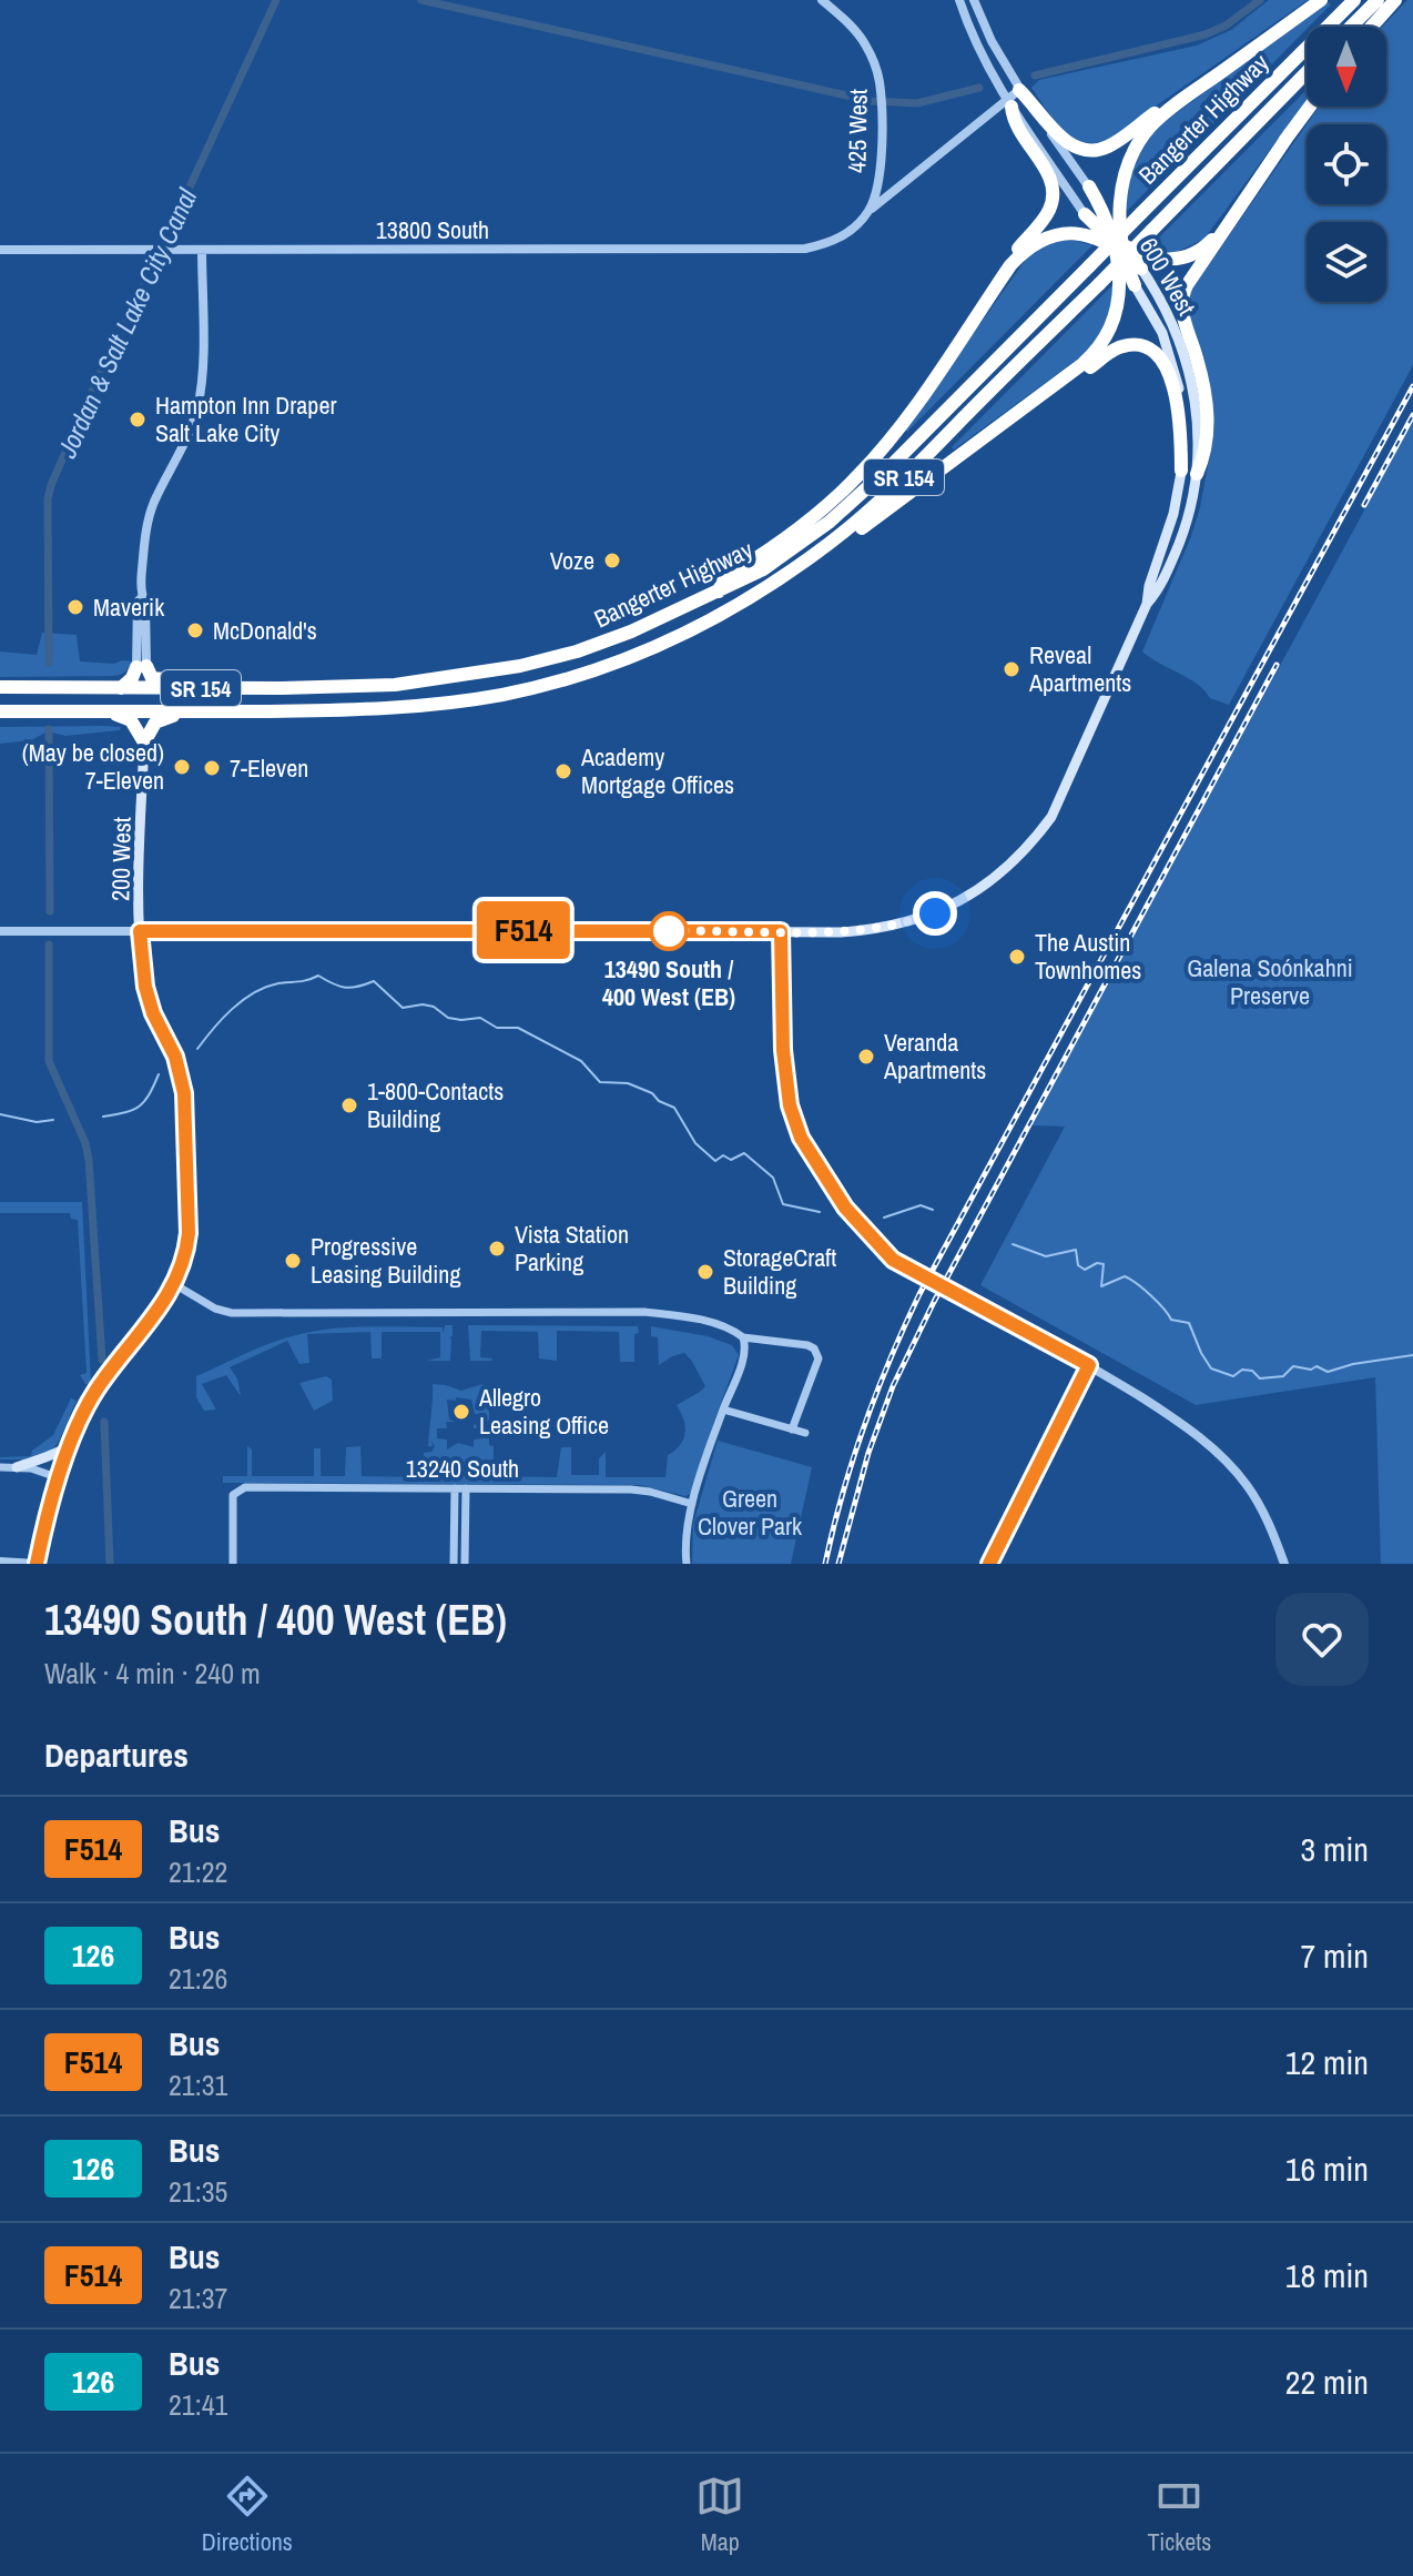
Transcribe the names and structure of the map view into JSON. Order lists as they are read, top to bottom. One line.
{"streets":{"highway":["Bangerter Highway","SR 154"],"main road":["600 West","200 West"],"street":["425 West","13800 South","13240 South"]},"crossings":[["425 West","13800 South"],["600 West","200 West"]],"water":["Jordan & Salt Lake City Canal"],"parks":["Galena Soónkahni Preserve","Green Clover Park"],"places":["Hampton Inn Draper Salt Lake City","Voze","Maverik","McDonald's","Reveal Apartments","(May be closed) 7-Eleven","7-Eleven","Academy Mortgage Offices","13490 South / 400 West (EB)","The Austin Townhomes","Veranda Apartments","1-800-Contacts Building","Vista Station Parking","Progressive Leasing Building","StorageCraft Building","Allegro Leasing Office"],"lines":["bus line F514"],"north":"bottom","page":{"on_map":"F514","heading":[["13490 South / 400 West (EB)","Walk · 4 min · 240 m"],"Departures"],"list":[{"mark":"F514","name":"Bus","note":"21:22","value":"3 min"},{"mark":"126","name":"Bus","note":"21:26","value":"7 min"},{"mark":"F514","name":"Bus","note":"21:31","value":"12 min"},{"mark":"126","name":"Bus","note":"21:35","value":"16 min"},{"mark":"F514","name":"Bus","note":"21:37","value":"18 min"},{"mark":"126","name":"Bus","note":"21:41","value":"22 min"}],"tabs":["Directions","Map","Tickets"]}}
